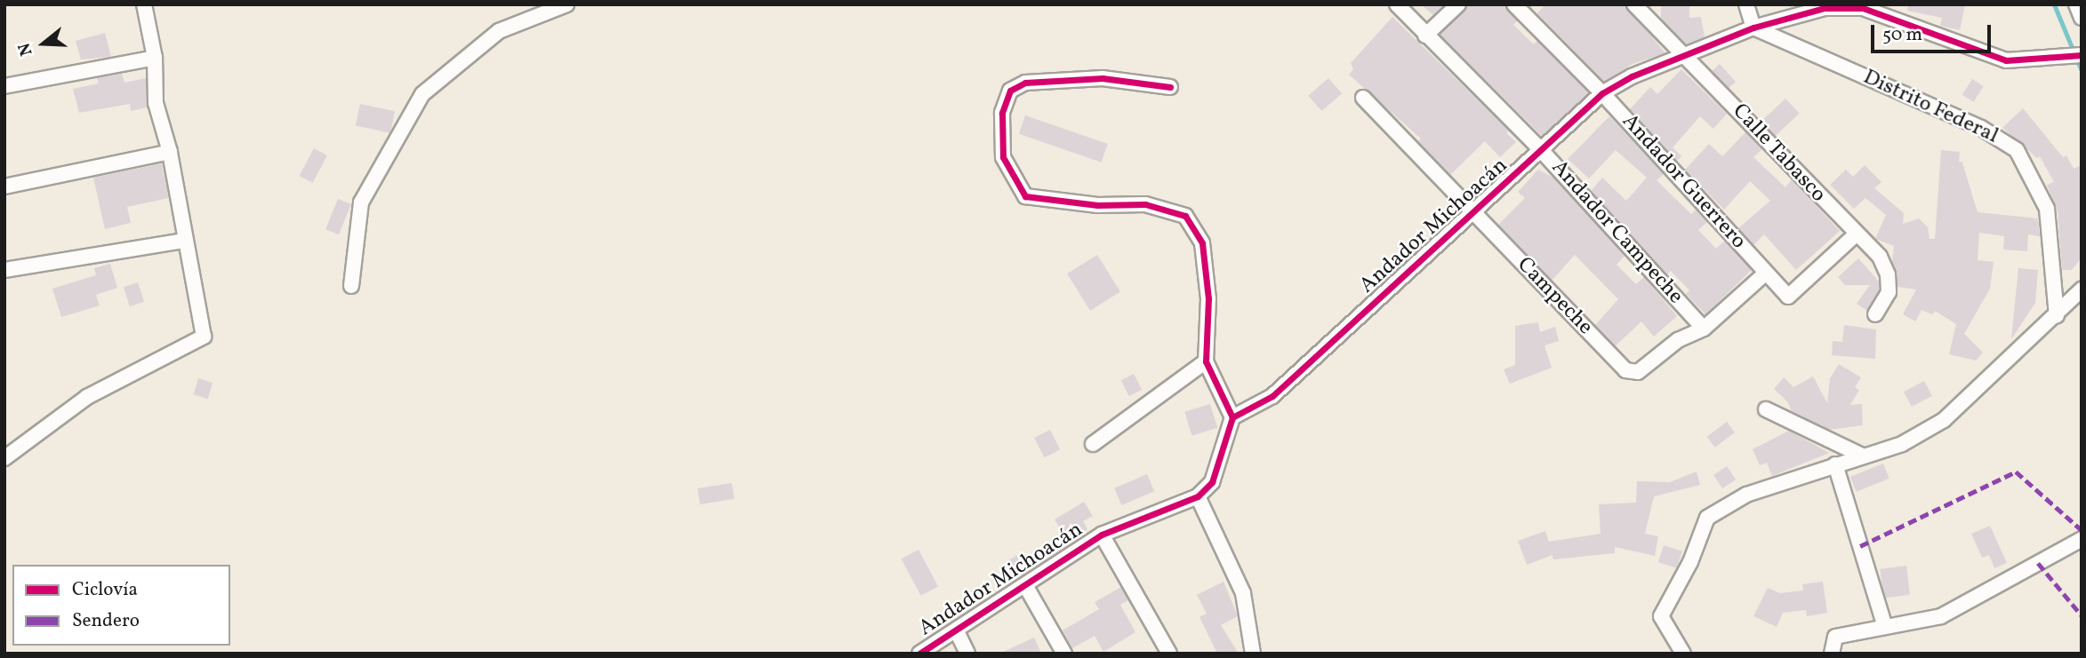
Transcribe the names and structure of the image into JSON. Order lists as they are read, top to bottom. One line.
{"streets":{"street":["Distrito Federal","Calle Tabasco","Andador Guerrero","Andador Michoacán","Andador Campeche","Campeche"]},"crossings":[["Distrito Federal","Andador Michoacán"],["Calle Tabasco","Andador Guerrero"],["Calle Tabasco","Andador Michoacán"],["Andador Guerrero","Andador Michoacán"],["Andador Guerrero","Campeche"],["Andador Michoacán","Andador Campeche"],["Andador Michoacán","Campeche"],["Andador Campeche","Campeche"]],"legend":["Ciclovía","Sendero"],"scale_bar":"50 m","north":"left"}
